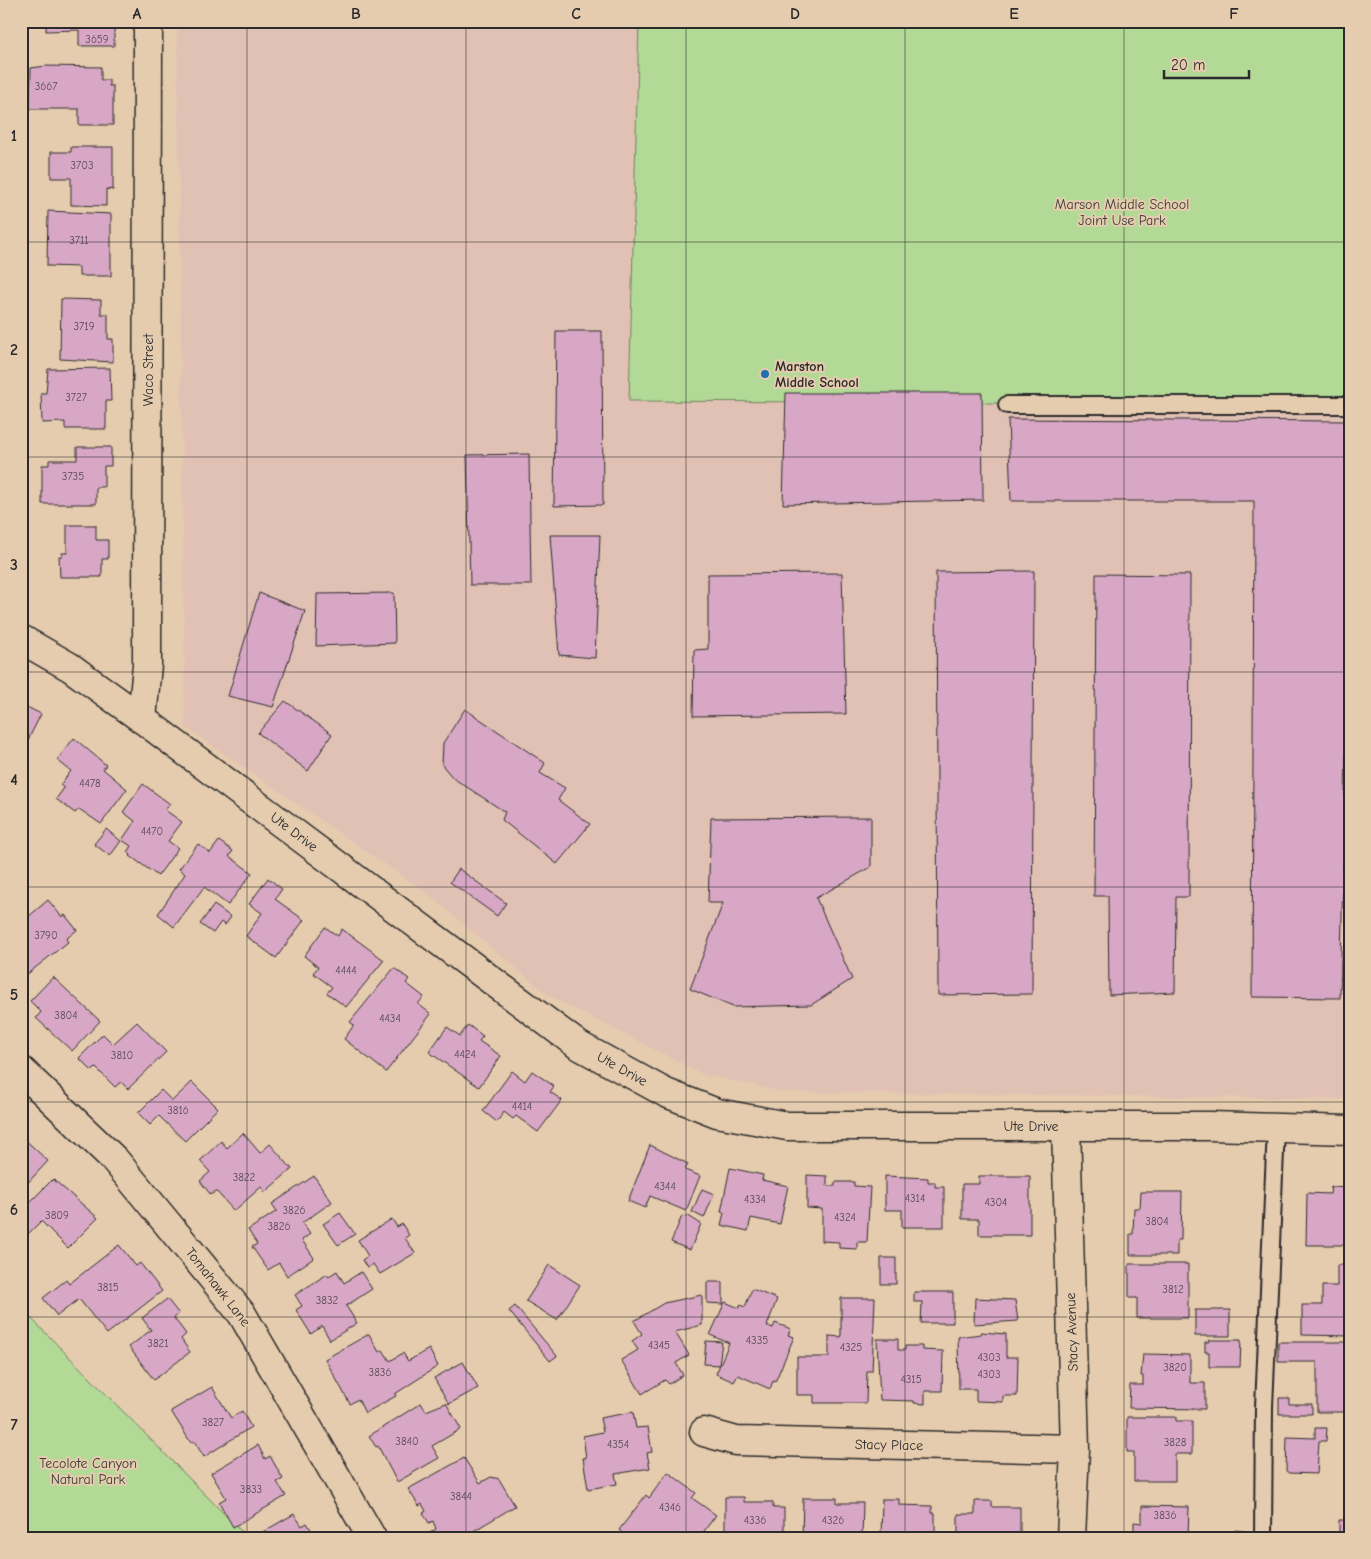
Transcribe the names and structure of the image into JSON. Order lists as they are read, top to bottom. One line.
{"streets":{"street":["Waco Street","Ute Drive","Tomahawk Lane","Stacy Avenue","Stacy Place"]},"crossings":[["Waco Street","Ute Drive"],["Ute Drive","Stacy Avenue"],["Stacy Avenue","Stacy Place"]],"parks":["Marson Middle School Joint Use Park","Tecolote Canyon Natural Park"],"places":["Marston Middle School"],"house_numbers":["3659","3667","3703","3711","3719","3727","3735","4478","4470","3790","4444","3804","4434","4424","3810","4414","3816","3822","4344","4314","4334","4304","3826","3809","4324","3804","3826","3815","3812","3832","4335","3821","4345","4325","4303","3820","3836","4303","4315","3827","3840","3828","4354","3833","3844","4346","3836","4336","4326"],"scale_bar":"20 m","grid":{"columns":["A","B","C","D","E","F"],"rows":["1","2","3","4","5","6","7"]}}
